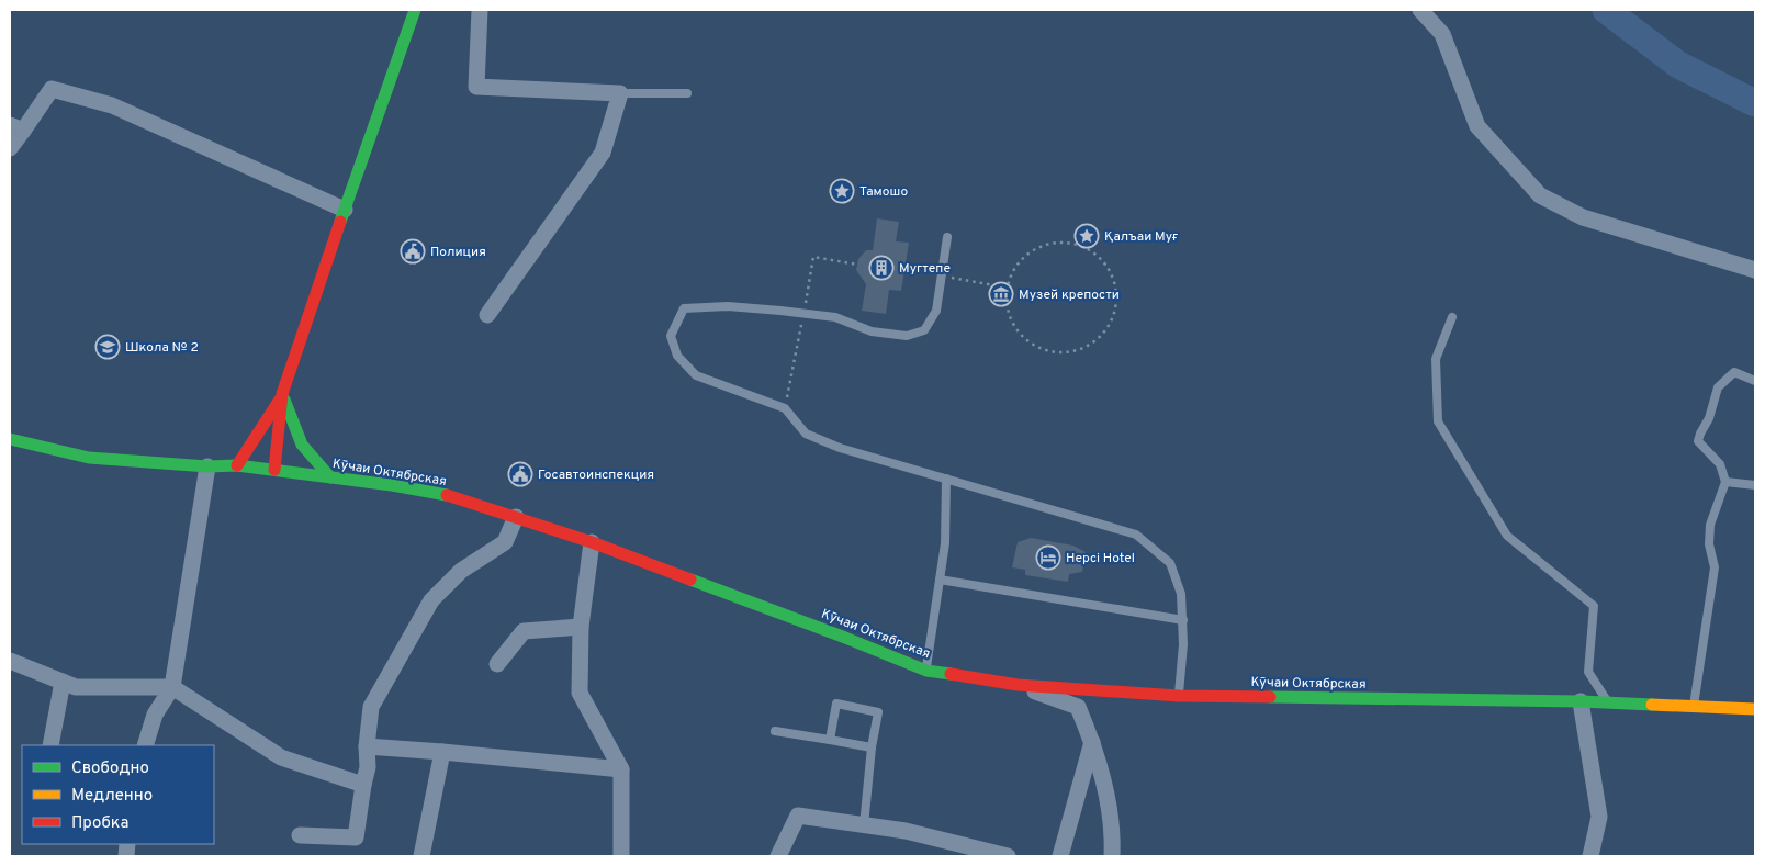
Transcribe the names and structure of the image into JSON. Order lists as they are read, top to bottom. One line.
{"streets":{"main road":["Кӯчаи Октябрская"]},"places":{"place":["Тамошо","Қалъаи Муғ"],"public building":["Полиция","Госавтоинспекция"],"building":["Мугтепе"],"museum":["Музей крепости"],"school or university":["Школа № 2"],"hotel":["Hepci Hotel"]},"legend":["Свободно","Медленно","Пробка"]}
